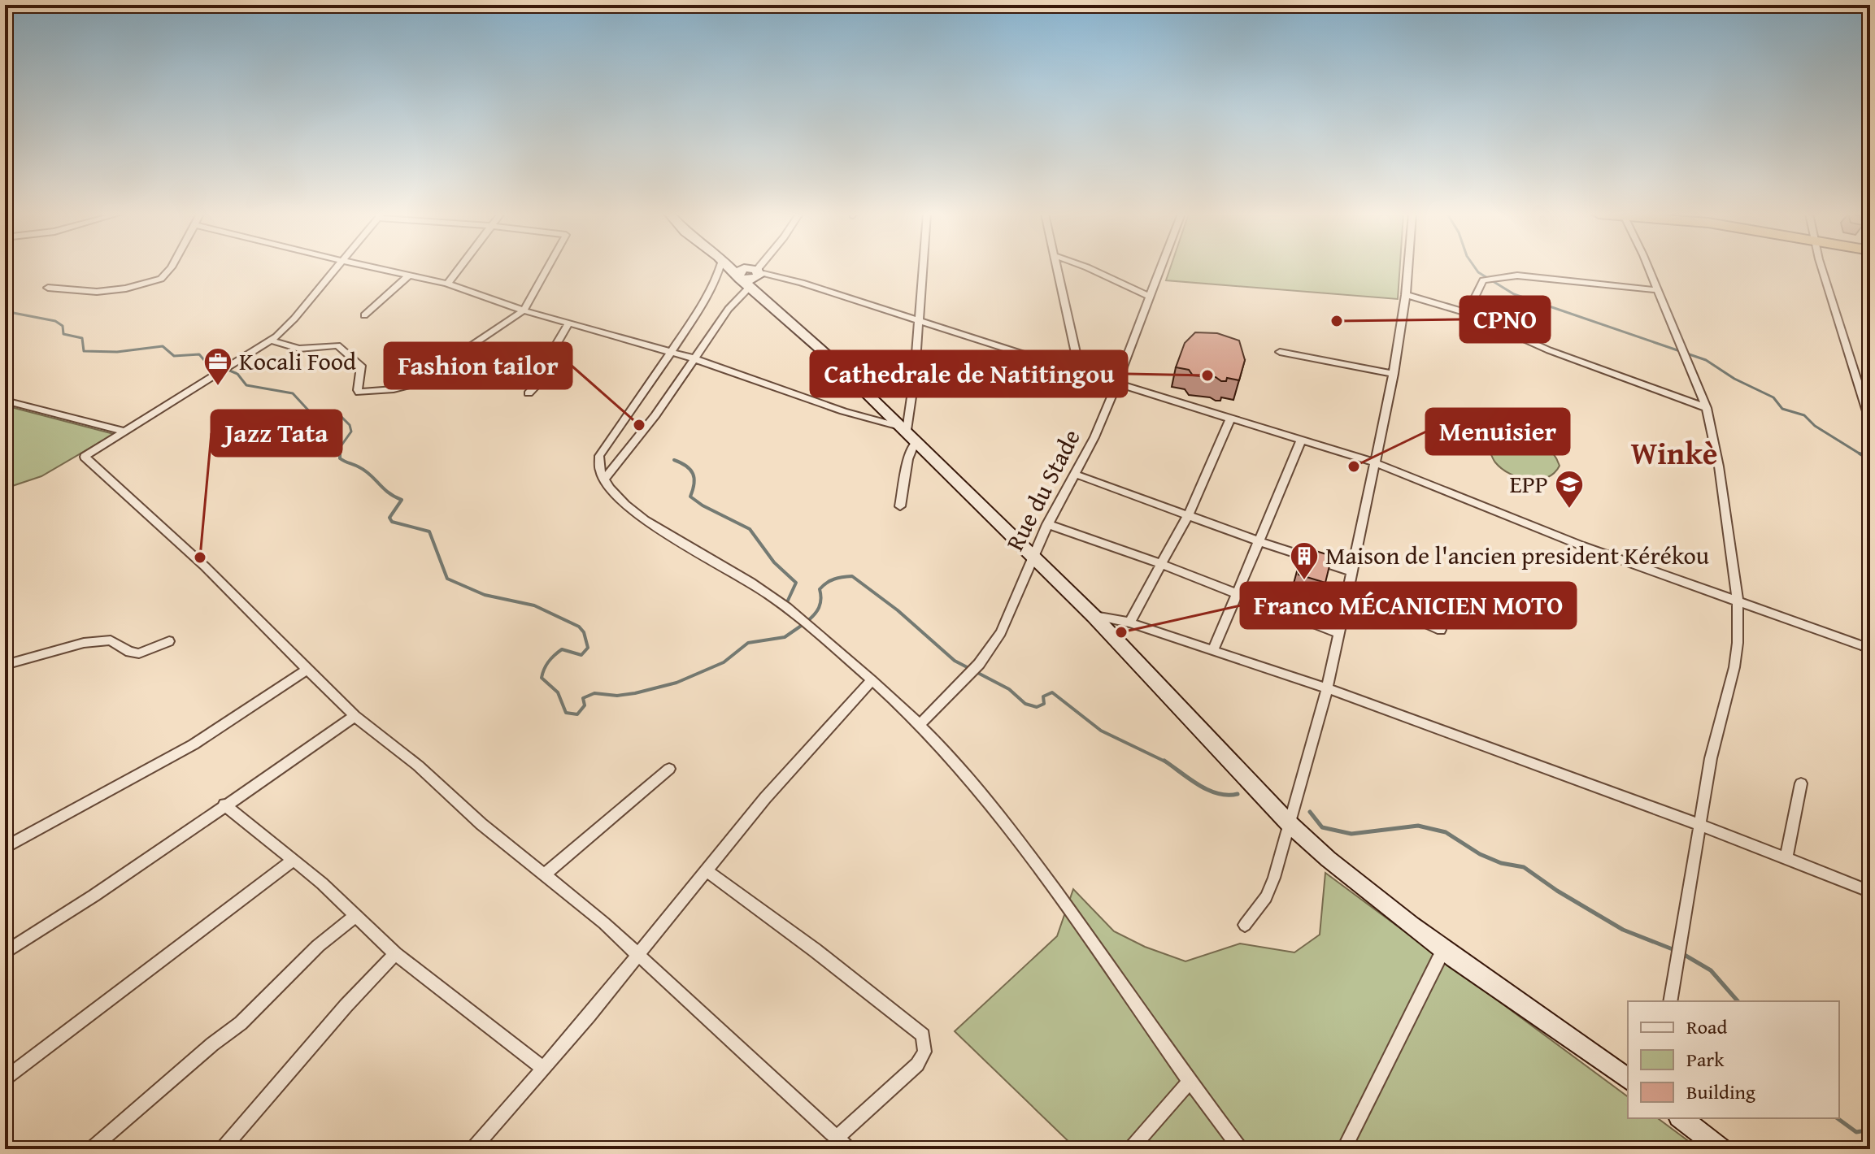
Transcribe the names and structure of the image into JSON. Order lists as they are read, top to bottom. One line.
{"streets":{"street":["Rue du Stade"]},"districts":["Winkè"],"places":{"other":["CPNO","Cathedrale de Natitingou","Fashion tailor","Menuisier","Jazz Tata","Franco MÉCANICIEN MOTO"],"office":["Kocali Food"],"school or university":["EPP"],"building":["Maison de l'ancien president Kérékou"]},"legend":["Road","Park","Building"]}
